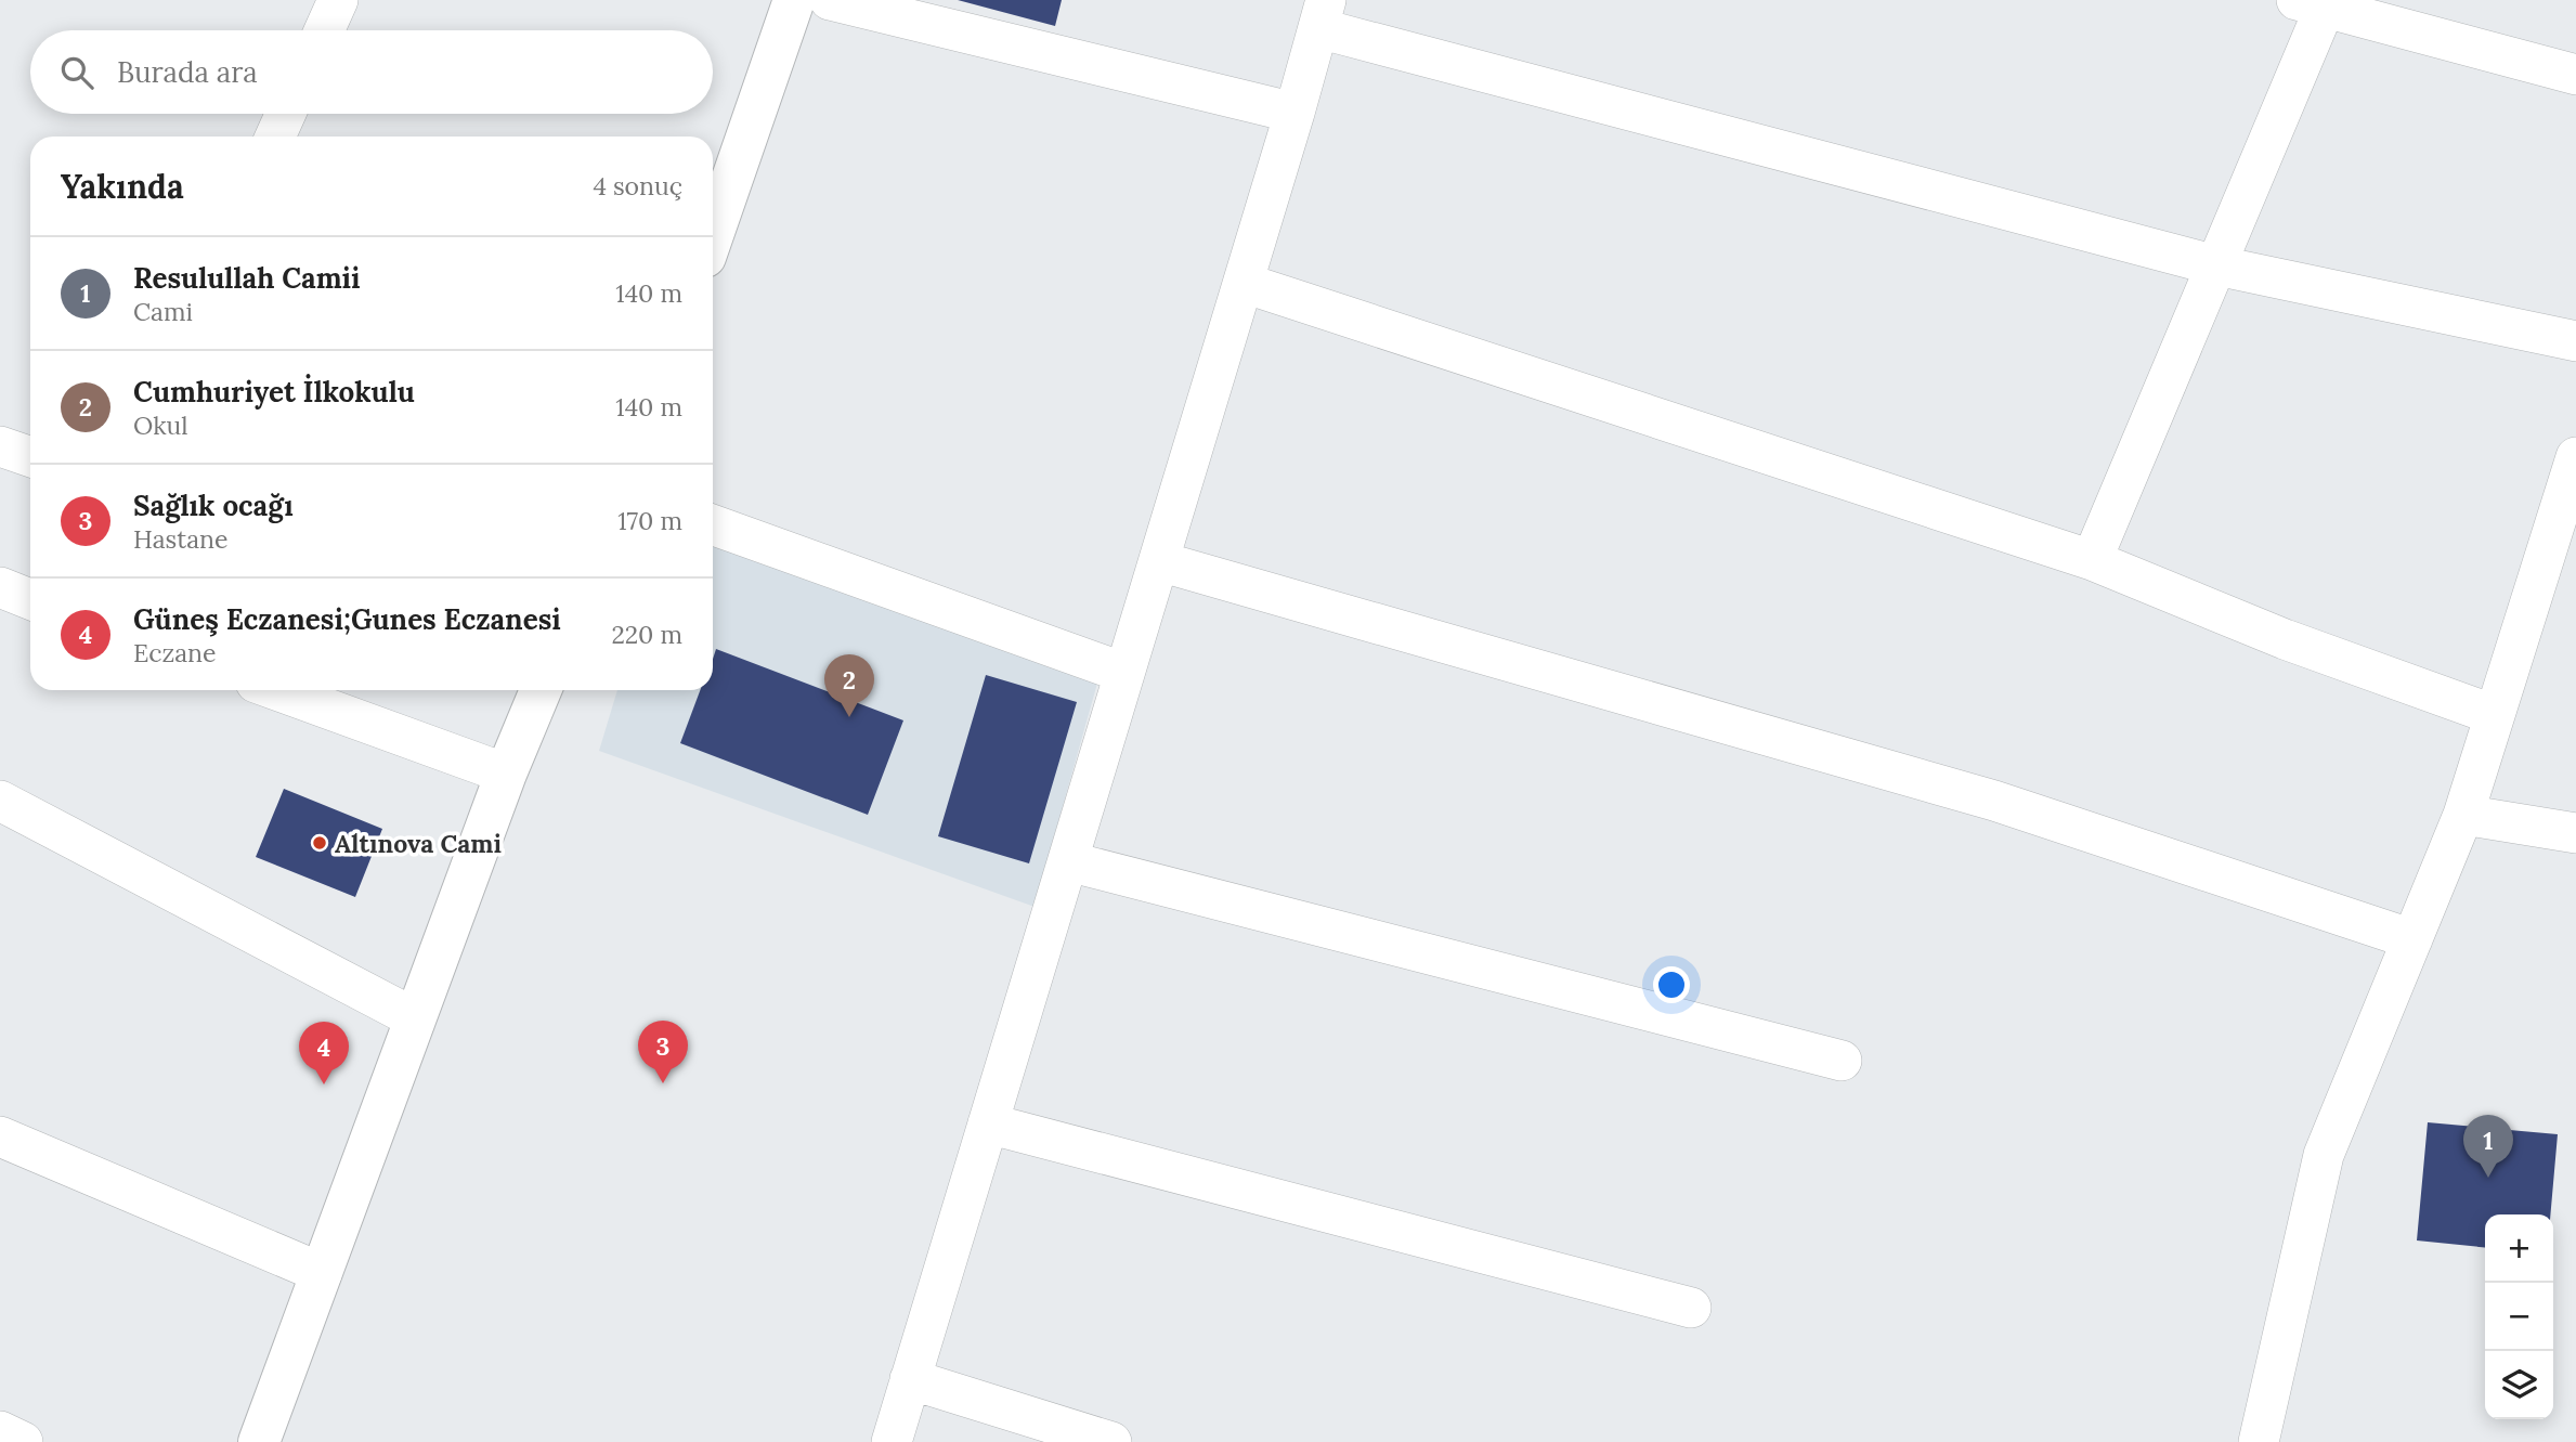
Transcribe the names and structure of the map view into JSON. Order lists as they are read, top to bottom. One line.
{"places":["Altınova Cami"],"page":{"search":"Burada ara","heading":["Yakında","4 sonuç"],"list":[{"mark":"1","name":"Resulullah Camii","note":"Cami","value":"140 m"},{"mark":"2","name":"Cumhuriyet İlkokulu","note":"Okul","value":"140 m"},{"mark":"3","name":"Sağlık ocağı","note":"Hastane","value":"170 m"},{"mark":"4","name":"Güneş Eczanesi;Gunes Eczanesi","note":"Eczane","value":"220 m"}],"pins":["2","3","4","1"],"map_buttons":["+","−"]}}
